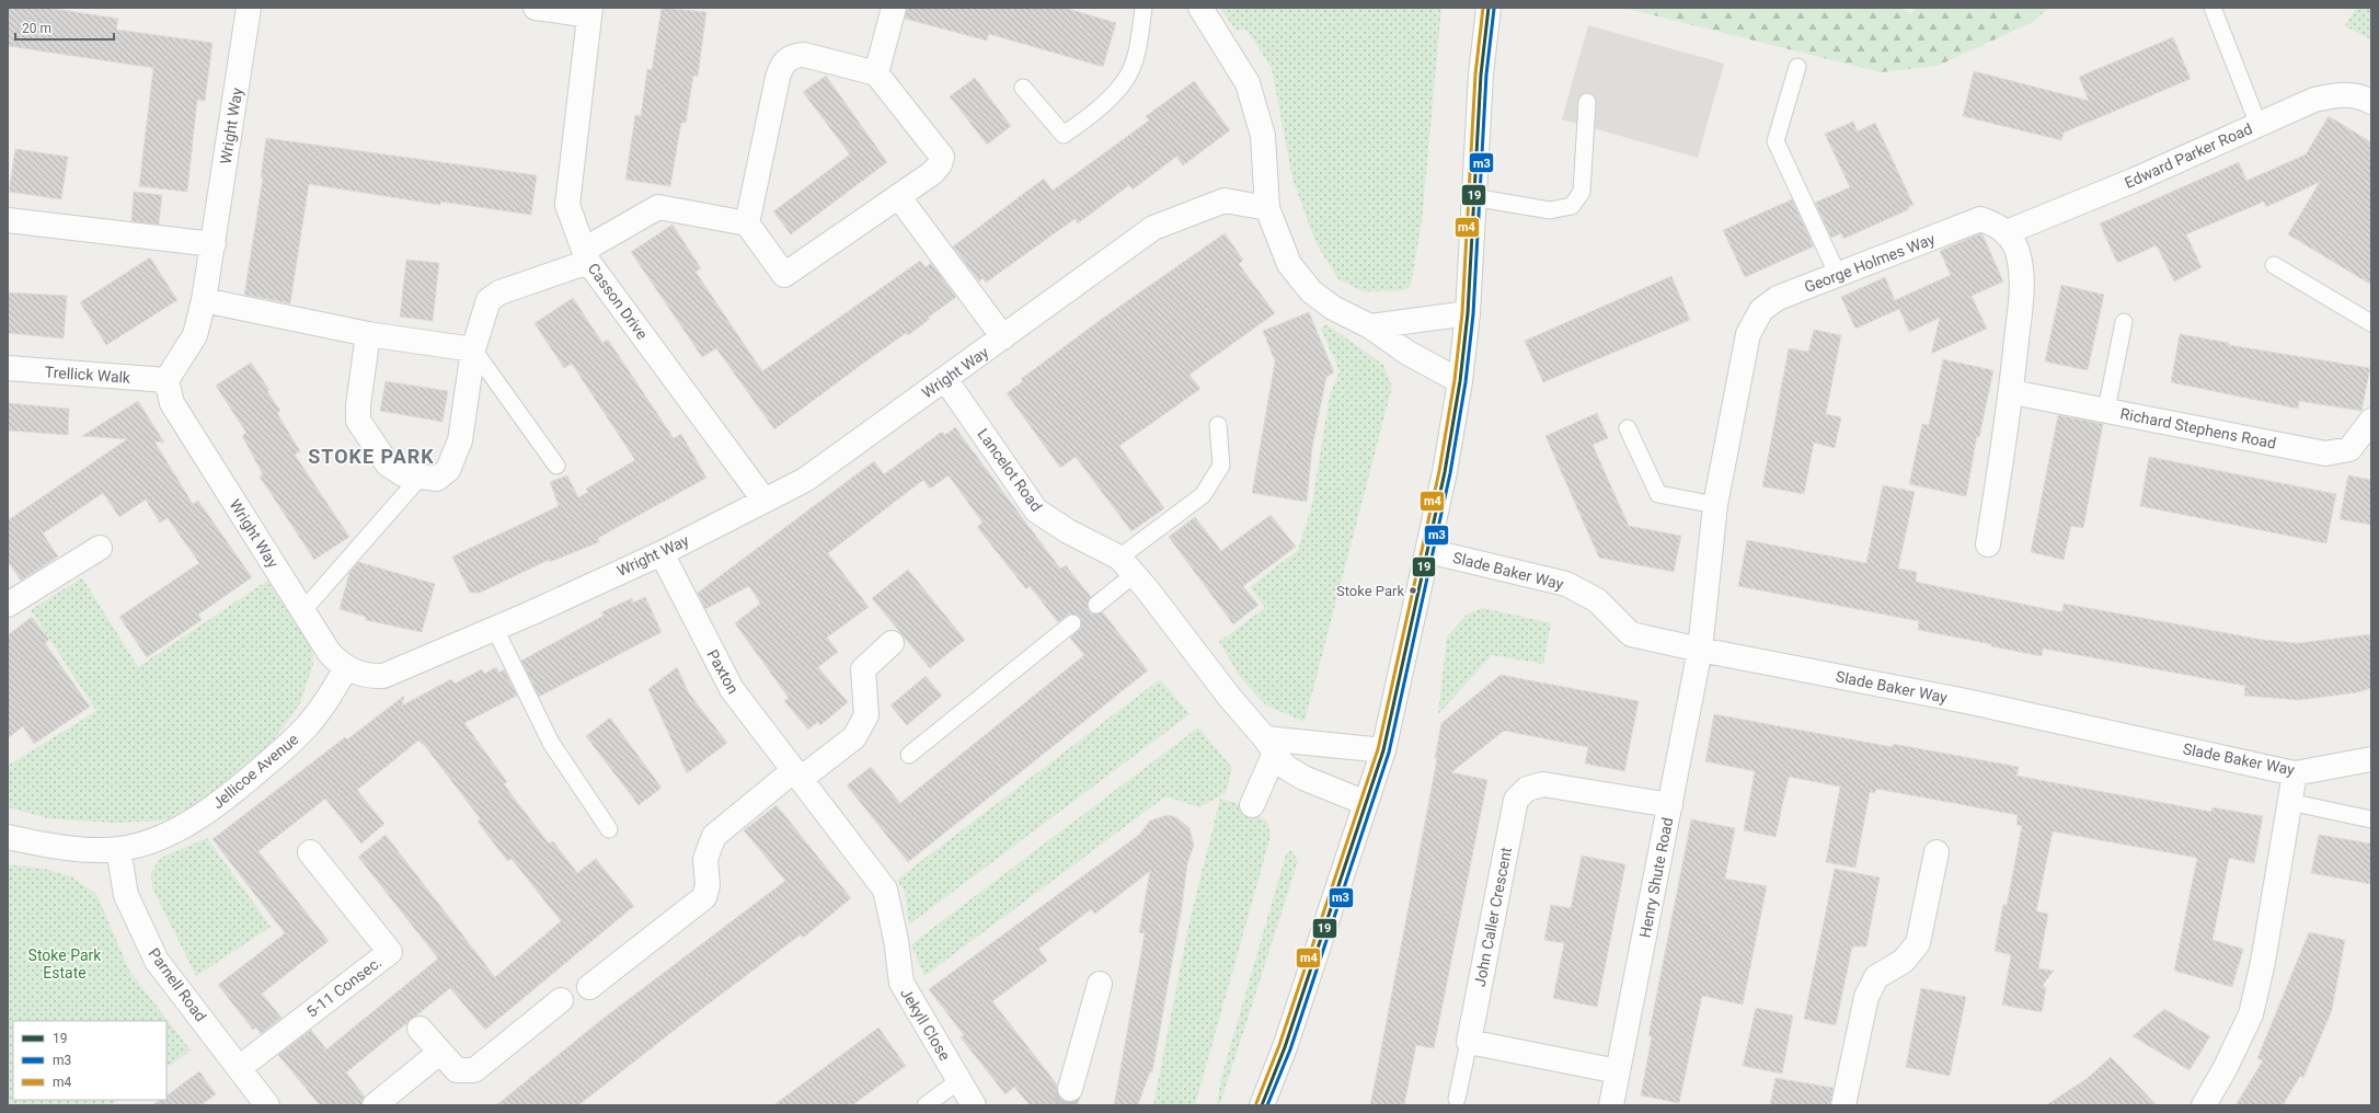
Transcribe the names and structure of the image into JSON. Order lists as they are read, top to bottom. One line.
{"streets":{"street":["Wright Way","Edward Parker Road","George Holmes Way","Casson Drive","Trellick Walk","Richard Stephens Road","Lancelot Road","Slade Baker Way","Paxton","Jellicoe Avenue","Henry Shute Road","John Caller Crescent","Parnell Road","5-11 Consec.","Jekyll Close"]},"crossings":[["Wright Way","Casson Drive"],["Wright Way","Trellick Walk"],["Wright Way","Lancelot Road"],["Wright Way","Paxton"],["Wright Way","Jellicoe Avenue"],["Edward Parker Road","George Holmes Way"],["George Holmes Way","Slade Baker Way"],["George Holmes Way","Henry Shute Road"],["Slade Baker Way","Henry Shute Road"],["Paxton","Jekyll Close"],["Jellicoe Avenue","Parnell Road"],["Henry Shute Road","John Caller Crescent"],["Parnell Road","5-11 Consec."]],"districts":["STOKE PARK"],"parks":["Stoke Park Estate"],"places":["Stoke Park"],"lines":["transit line 19","transit line m4","transit line m3"],"legend":["19","m3","m4"],"scale_bar":"20 m"}
